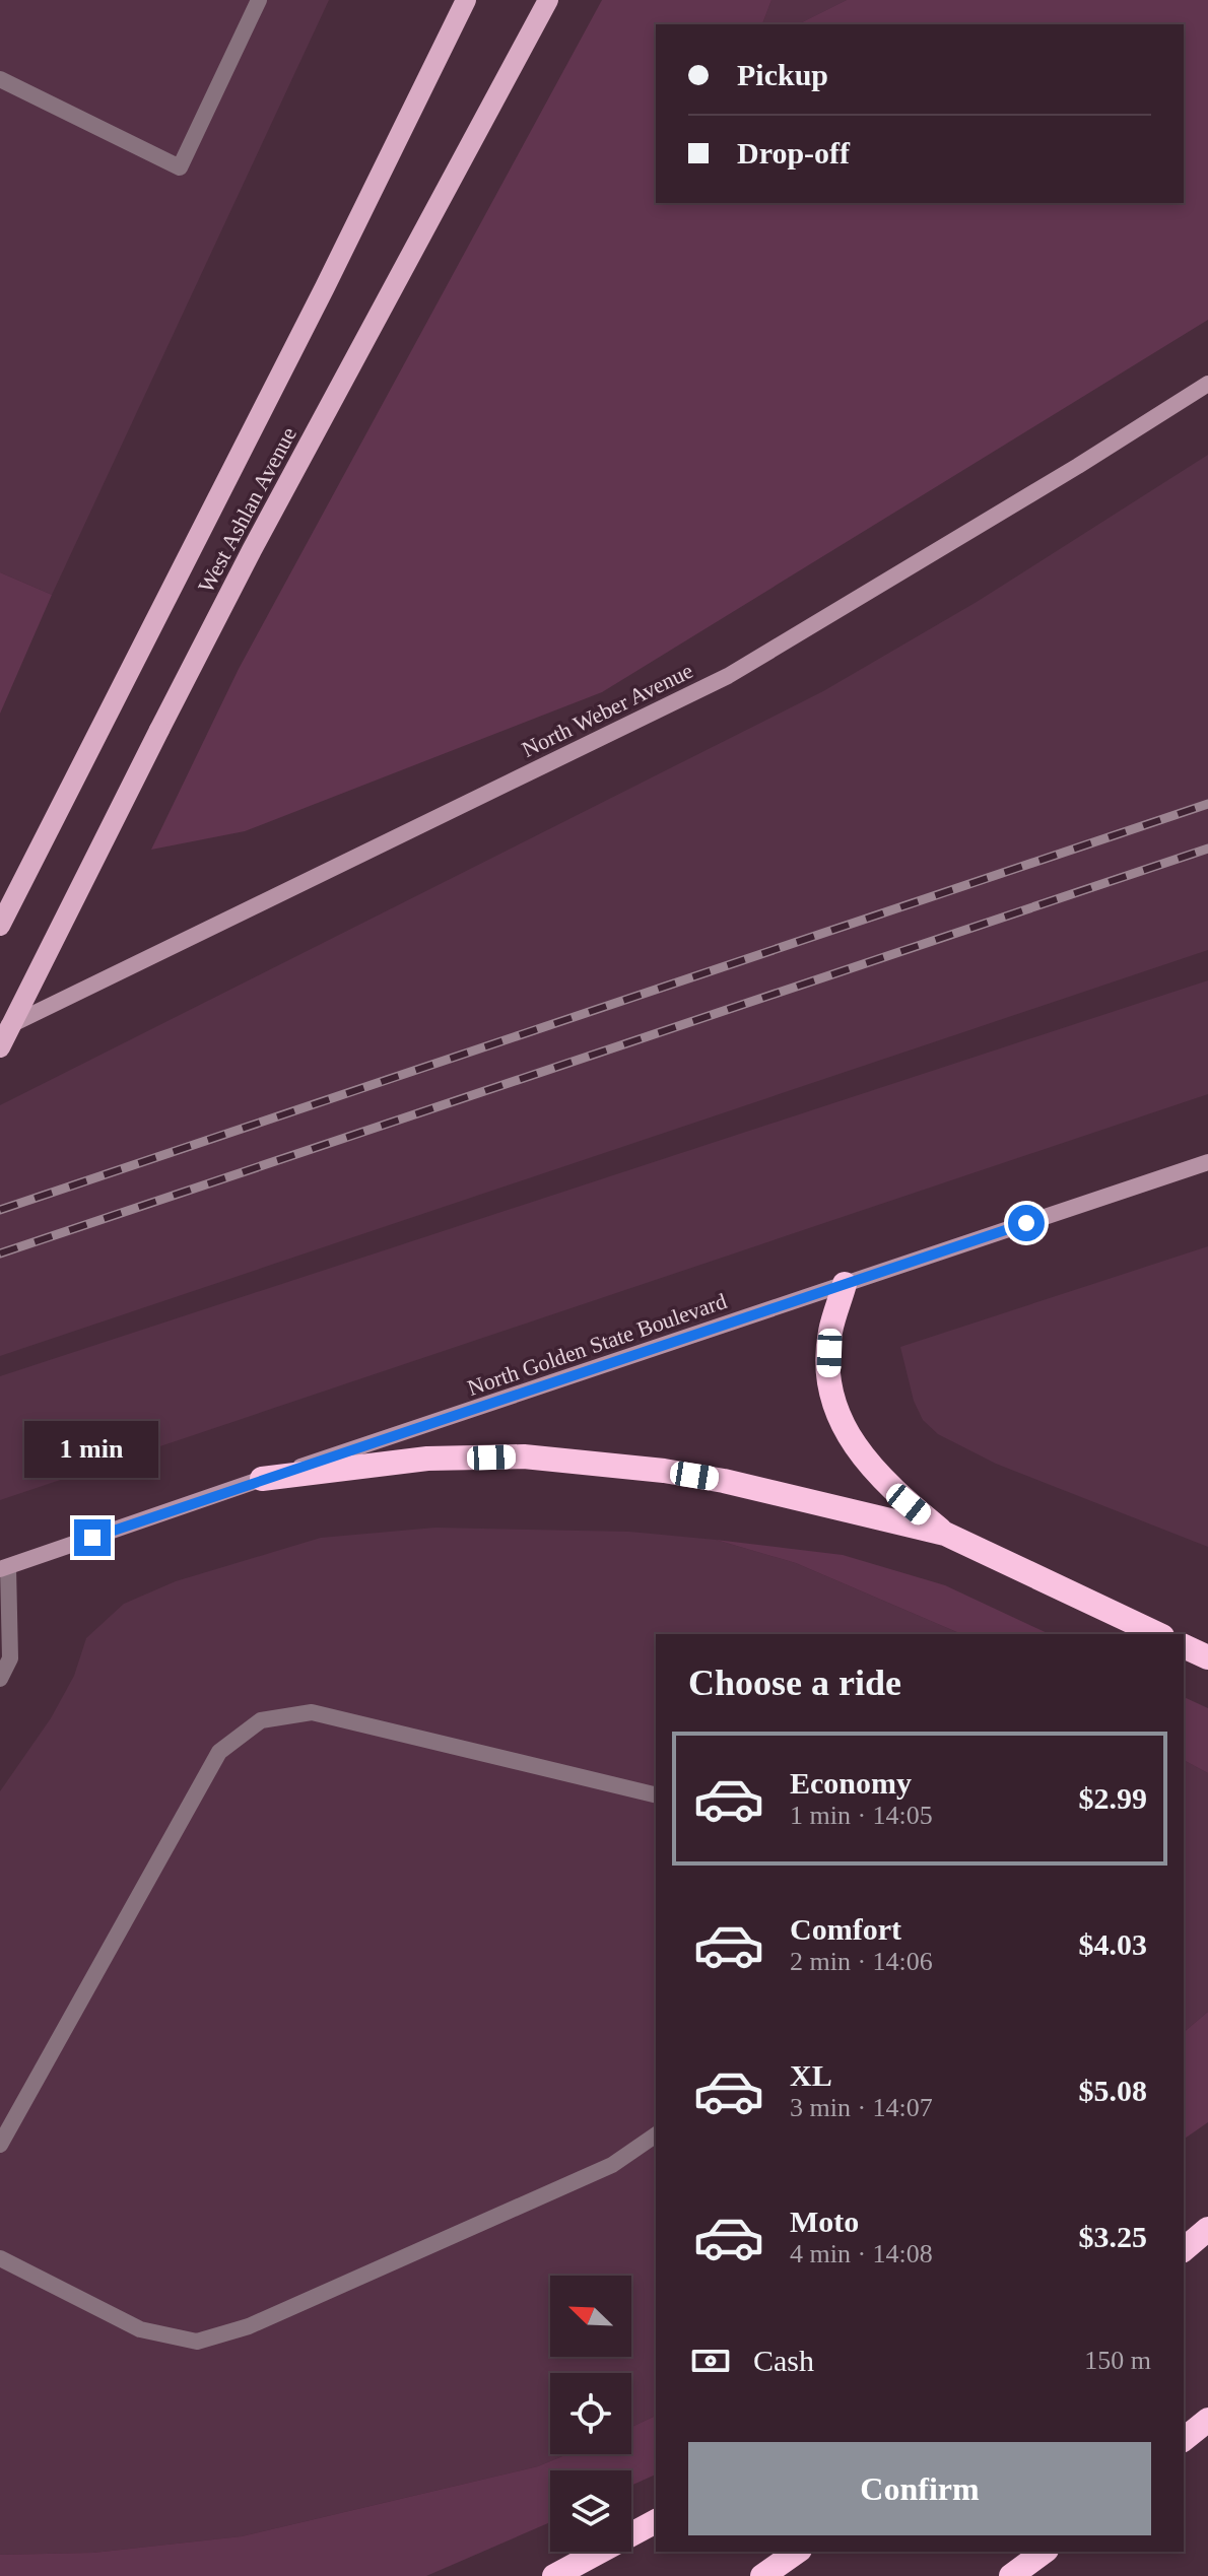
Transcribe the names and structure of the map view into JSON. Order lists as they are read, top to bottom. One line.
{"streets":{"main road":["West Ashlan Avenue","North Weber Avenue","North Golden State Boulevard"]},"north":"top left","page":{"banner":["Pickup","Drop-off"],"bubble":"1 min","heading":"Choose a ride","list":[{"name":"Economy","note":"1 min · 14:05","value":"$2.99"},{"name":"Comfort","note":"2 min · 14:06","value":"$4.03"},{"name":"XL","note":"3 min · 14:07","value":"$5.08"},{"name":"Moto","note":"4 min · 14:08","value":"$3.25"}],"pay":["Cash","150 m"],"buttons":"Confirm"}}
